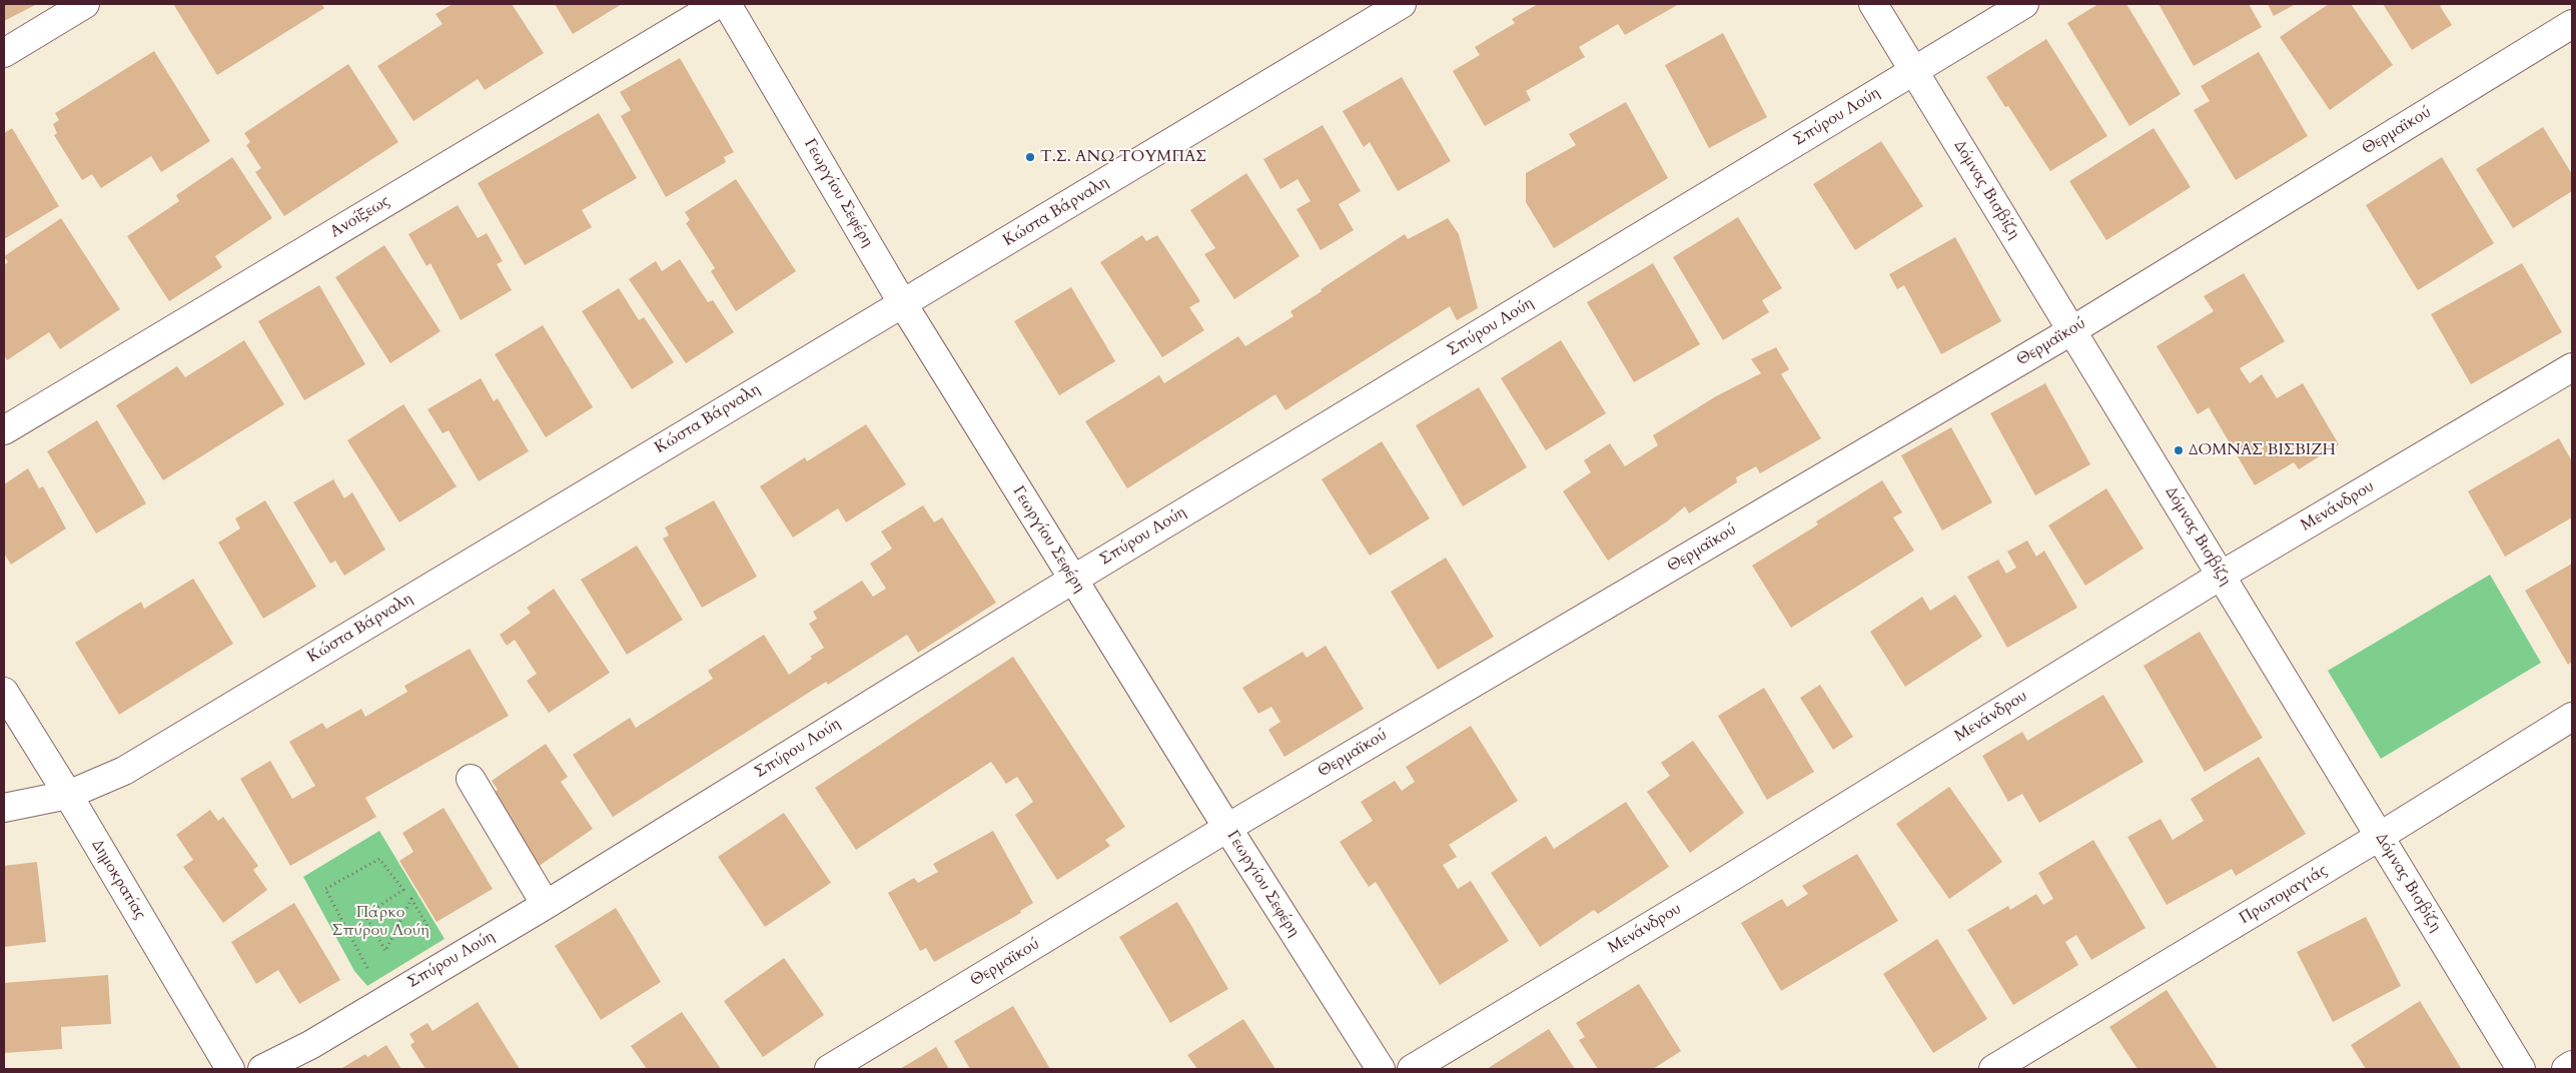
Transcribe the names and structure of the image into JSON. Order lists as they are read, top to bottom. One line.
{"streets":{"street":["Σπύρου Λούη","Θερμαϊκού","Δόμνας Βισβίζη","Γεωργίου Σεφέρη","Κώστα Βάρναλη","Ανοίξεως","Μενάνδρου","Δημοκρατίας","Πρωτομαγιάς"]},"crossings":[["Σπύρου Λούη","Δόμνας Βισβίζη"],["Σπύρου Λούη","Γεωργίου Σεφέρη"],["Θερμαϊκού","Δόμνας Βισβίζη"],["Θερμαϊκού","Γεωργίου Σεφέρη"],["Δόμνας Βισβίζη","Μενάνδρου"],["Δόμνας Βισβίζη","Πρωτομαγιάς"],["Γεωργίου Σεφέρη","Κώστα Βάρναλη"],["Κώστα Βάρναλη","Δημοκρατίας"]],"parks":["Πάρκο Σπύρου Λούη"],"places":["Τ.Σ. ΑΝΩ ΤΟΥΜΠΑΣ","ΔΟΜΝΑΣ ΒΙΣΒΙΖΗ"]}
